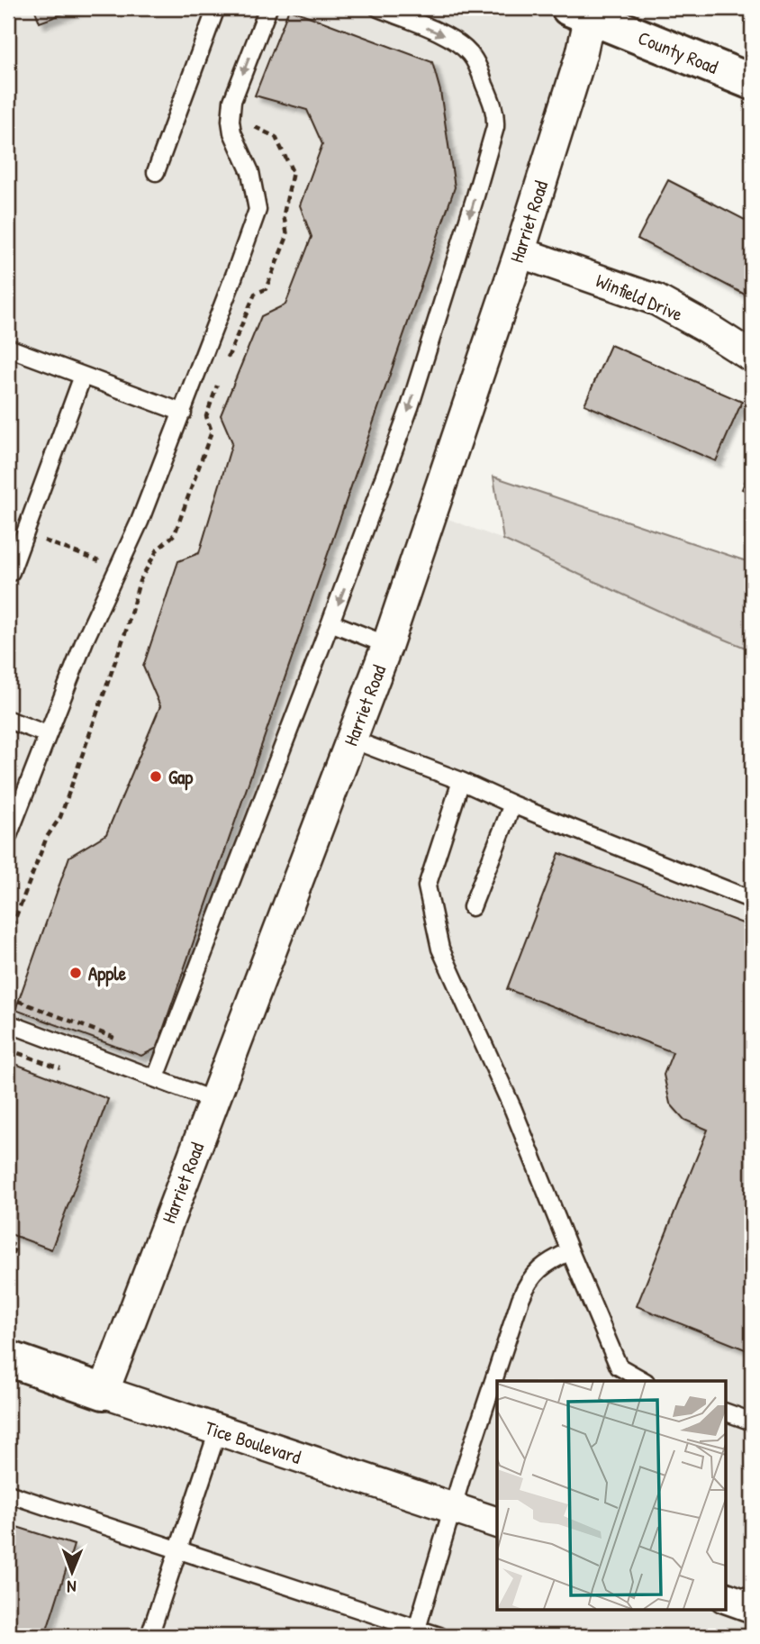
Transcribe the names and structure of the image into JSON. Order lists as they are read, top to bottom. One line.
{"streets":{"main road":["County Road","Tice Boulevard"],"street":["Harriet Road","Winfield Drive"]},"crossings":[["County Road","Harriet Road"],["Harriet Road","Winfield Drive"],["Harriet Road","Tice Boulevard"]],"places":["Gap","Apple"],"north":"bottom"}
